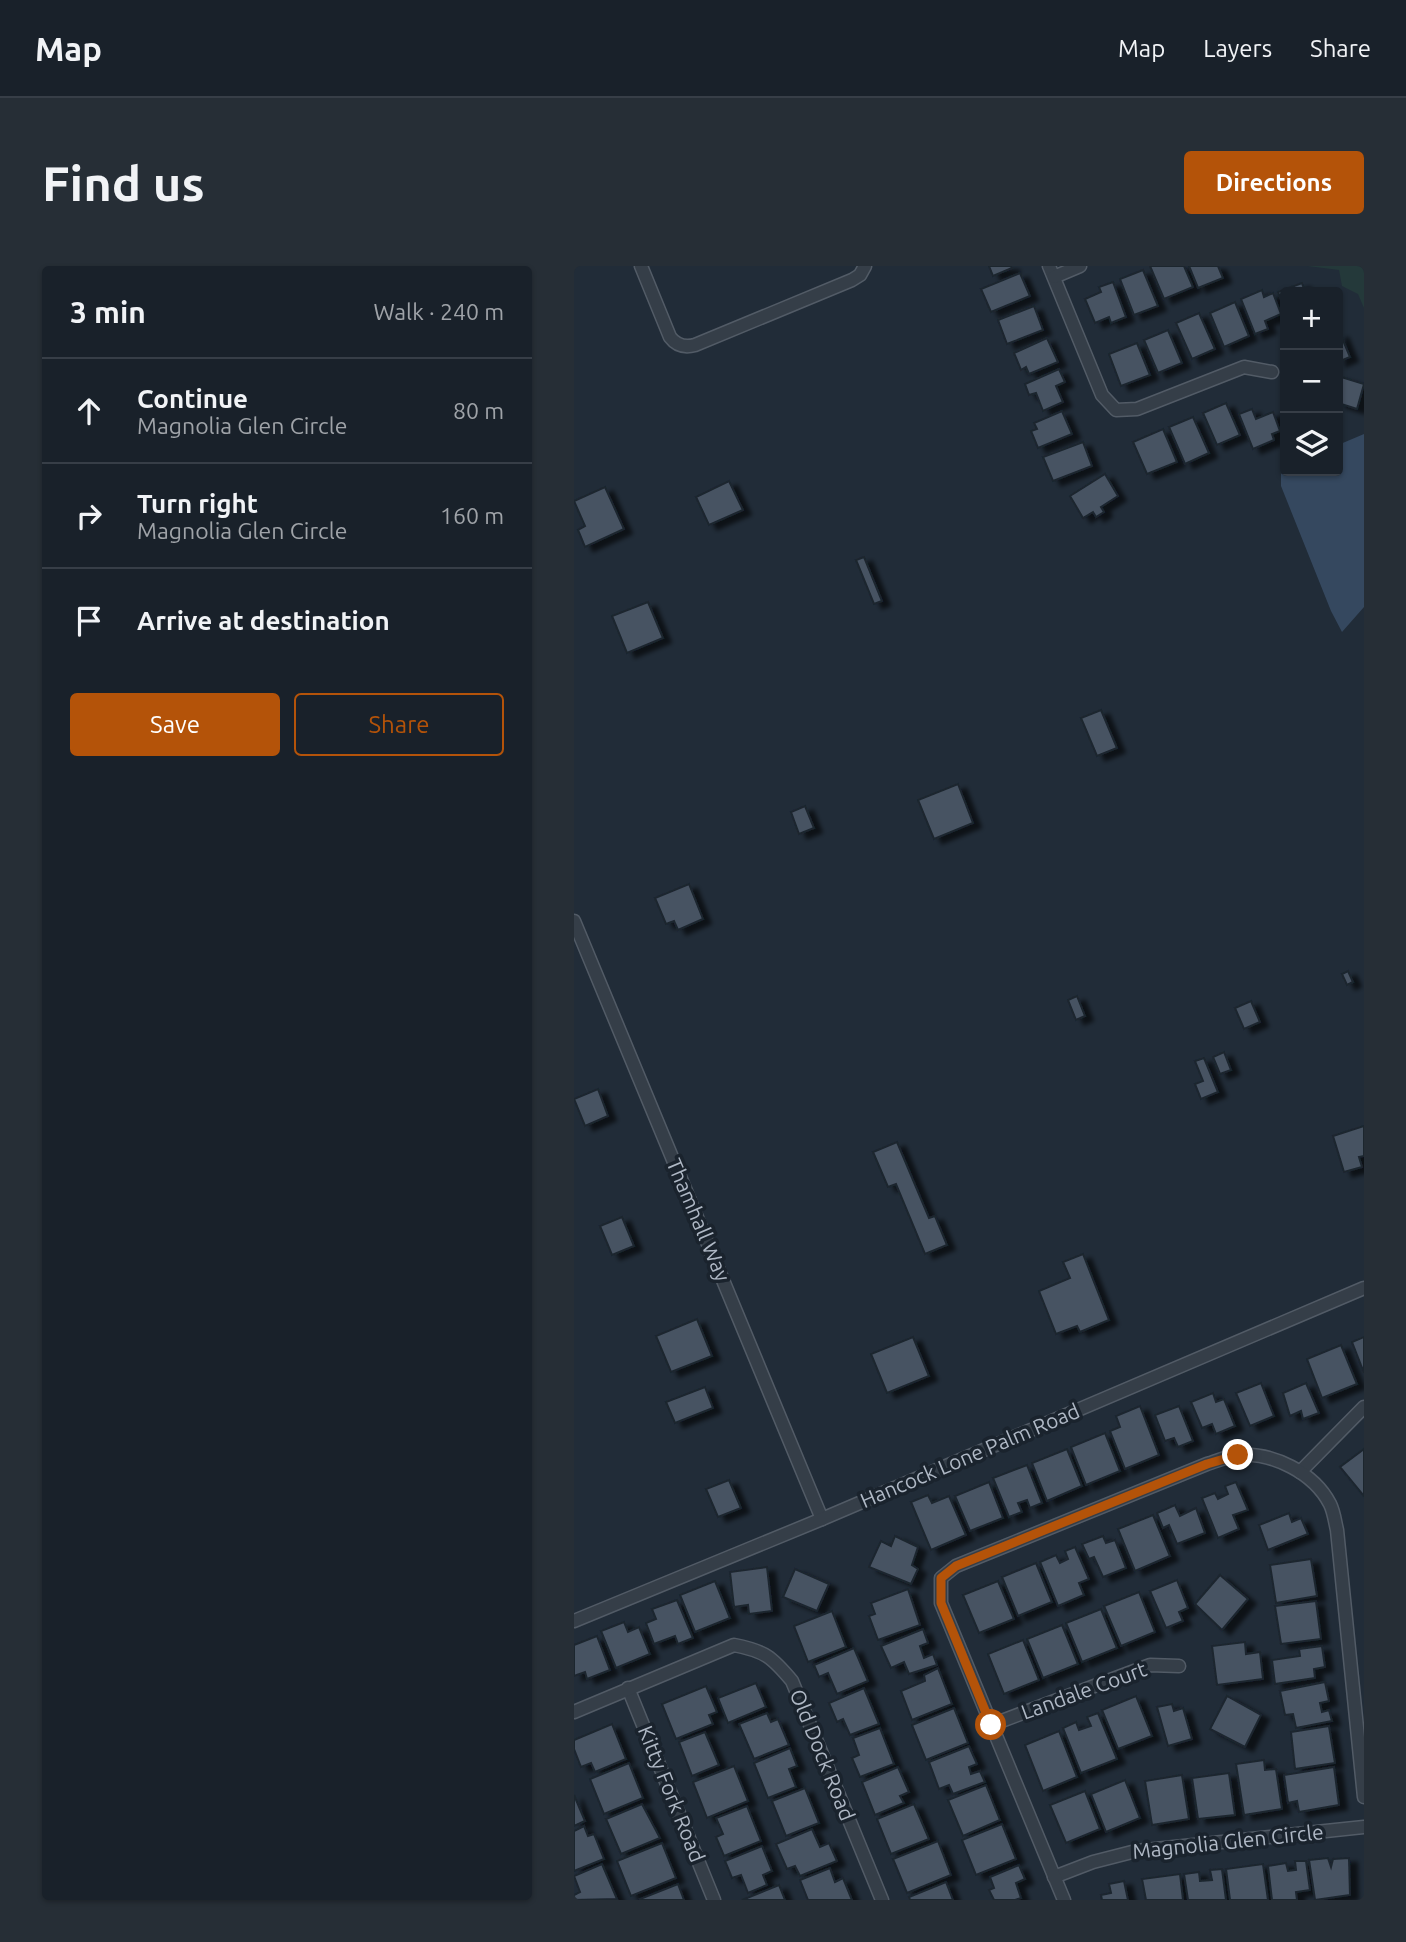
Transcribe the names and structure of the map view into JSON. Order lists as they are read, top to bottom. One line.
{"streets":{"street":["Thamhall Way","Hancock Lone Palm Road","Landale Court","Old Dock Road","Kitty Fork Road","Magnolia Glen Circle"]},"crossings":[["Thamhall Way","Hancock Lone Palm Road"],["Old Dock Road","Kitty Fork Road"]],"page":{"header":"Map","nav":["Map","Layers","Share"],"buttons":["Directions",["Save","Share"]],"title":"Find us","heading":["3 min","Walk · 240 m"],"map_buttons":["+","−"],"list":[["Continue","Magnolia Glen Circle","80 m"],["Turn right","Magnolia Glen Circle","160 m"],"Arrive at destination"]}}
